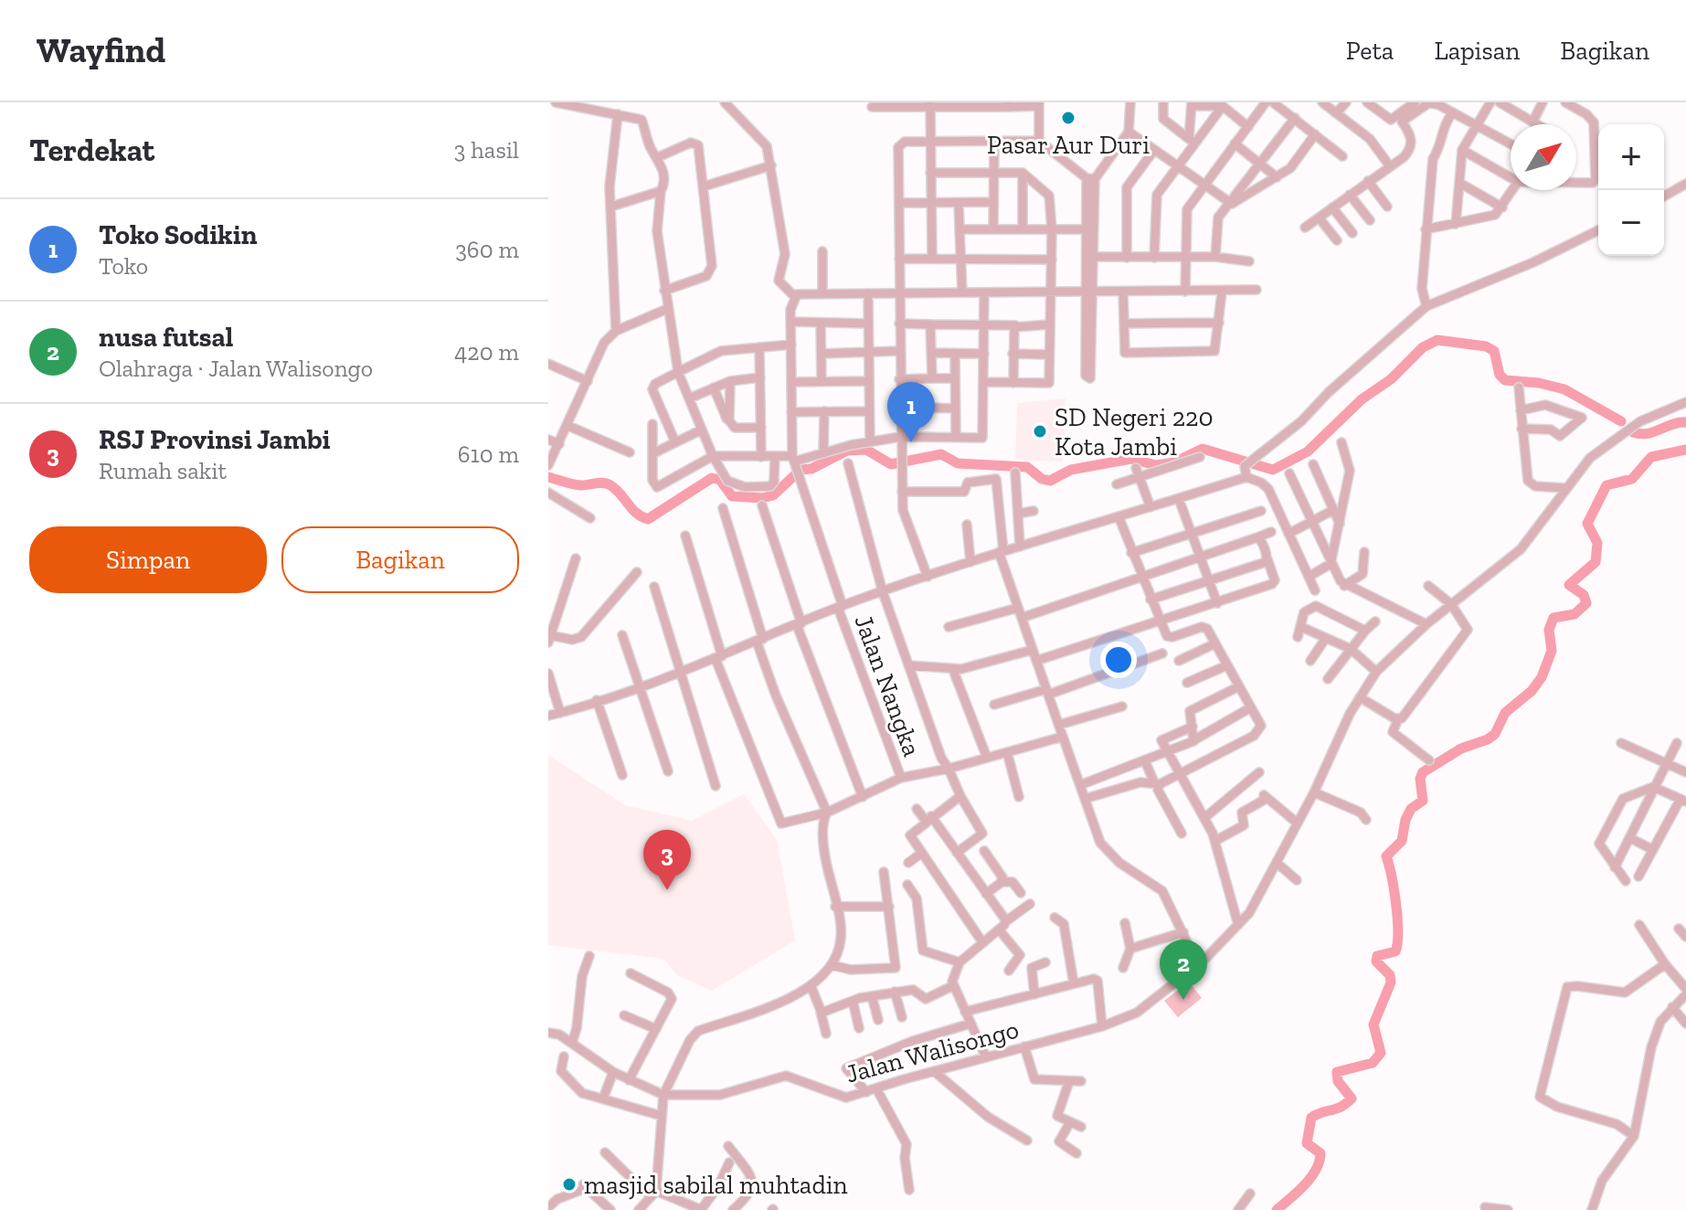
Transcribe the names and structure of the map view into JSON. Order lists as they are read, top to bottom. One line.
{"streets":{"street":["Jalan Nangka","Jalan Walisongo"]},"places":["Pasar Aur Duri","SD Negeri 220 Kota Jambi","masjid sabilal muhtadin"],"north":"top right","page":{"header":"Wayfind","nav":["Peta","Lapisan","Bagikan"],"heading":["Terdekat","3 hasil"],"map_buttons":["+","−"],"list":[{"mark":"1","name":"Toko Sodikin","note":"Toko","value":"360 m"},{"mark":"2","name":"nusa futsal","note":"Olahraga · Jalan Walisongo","value":"420 m"},{"mark":"3","name":"RSJ Provinsi Jambi","note":"Rumah sakit","value":"610 m"}],"pins":["1","3","2"],"buttons":["Simpan","Bagikan"]}}
